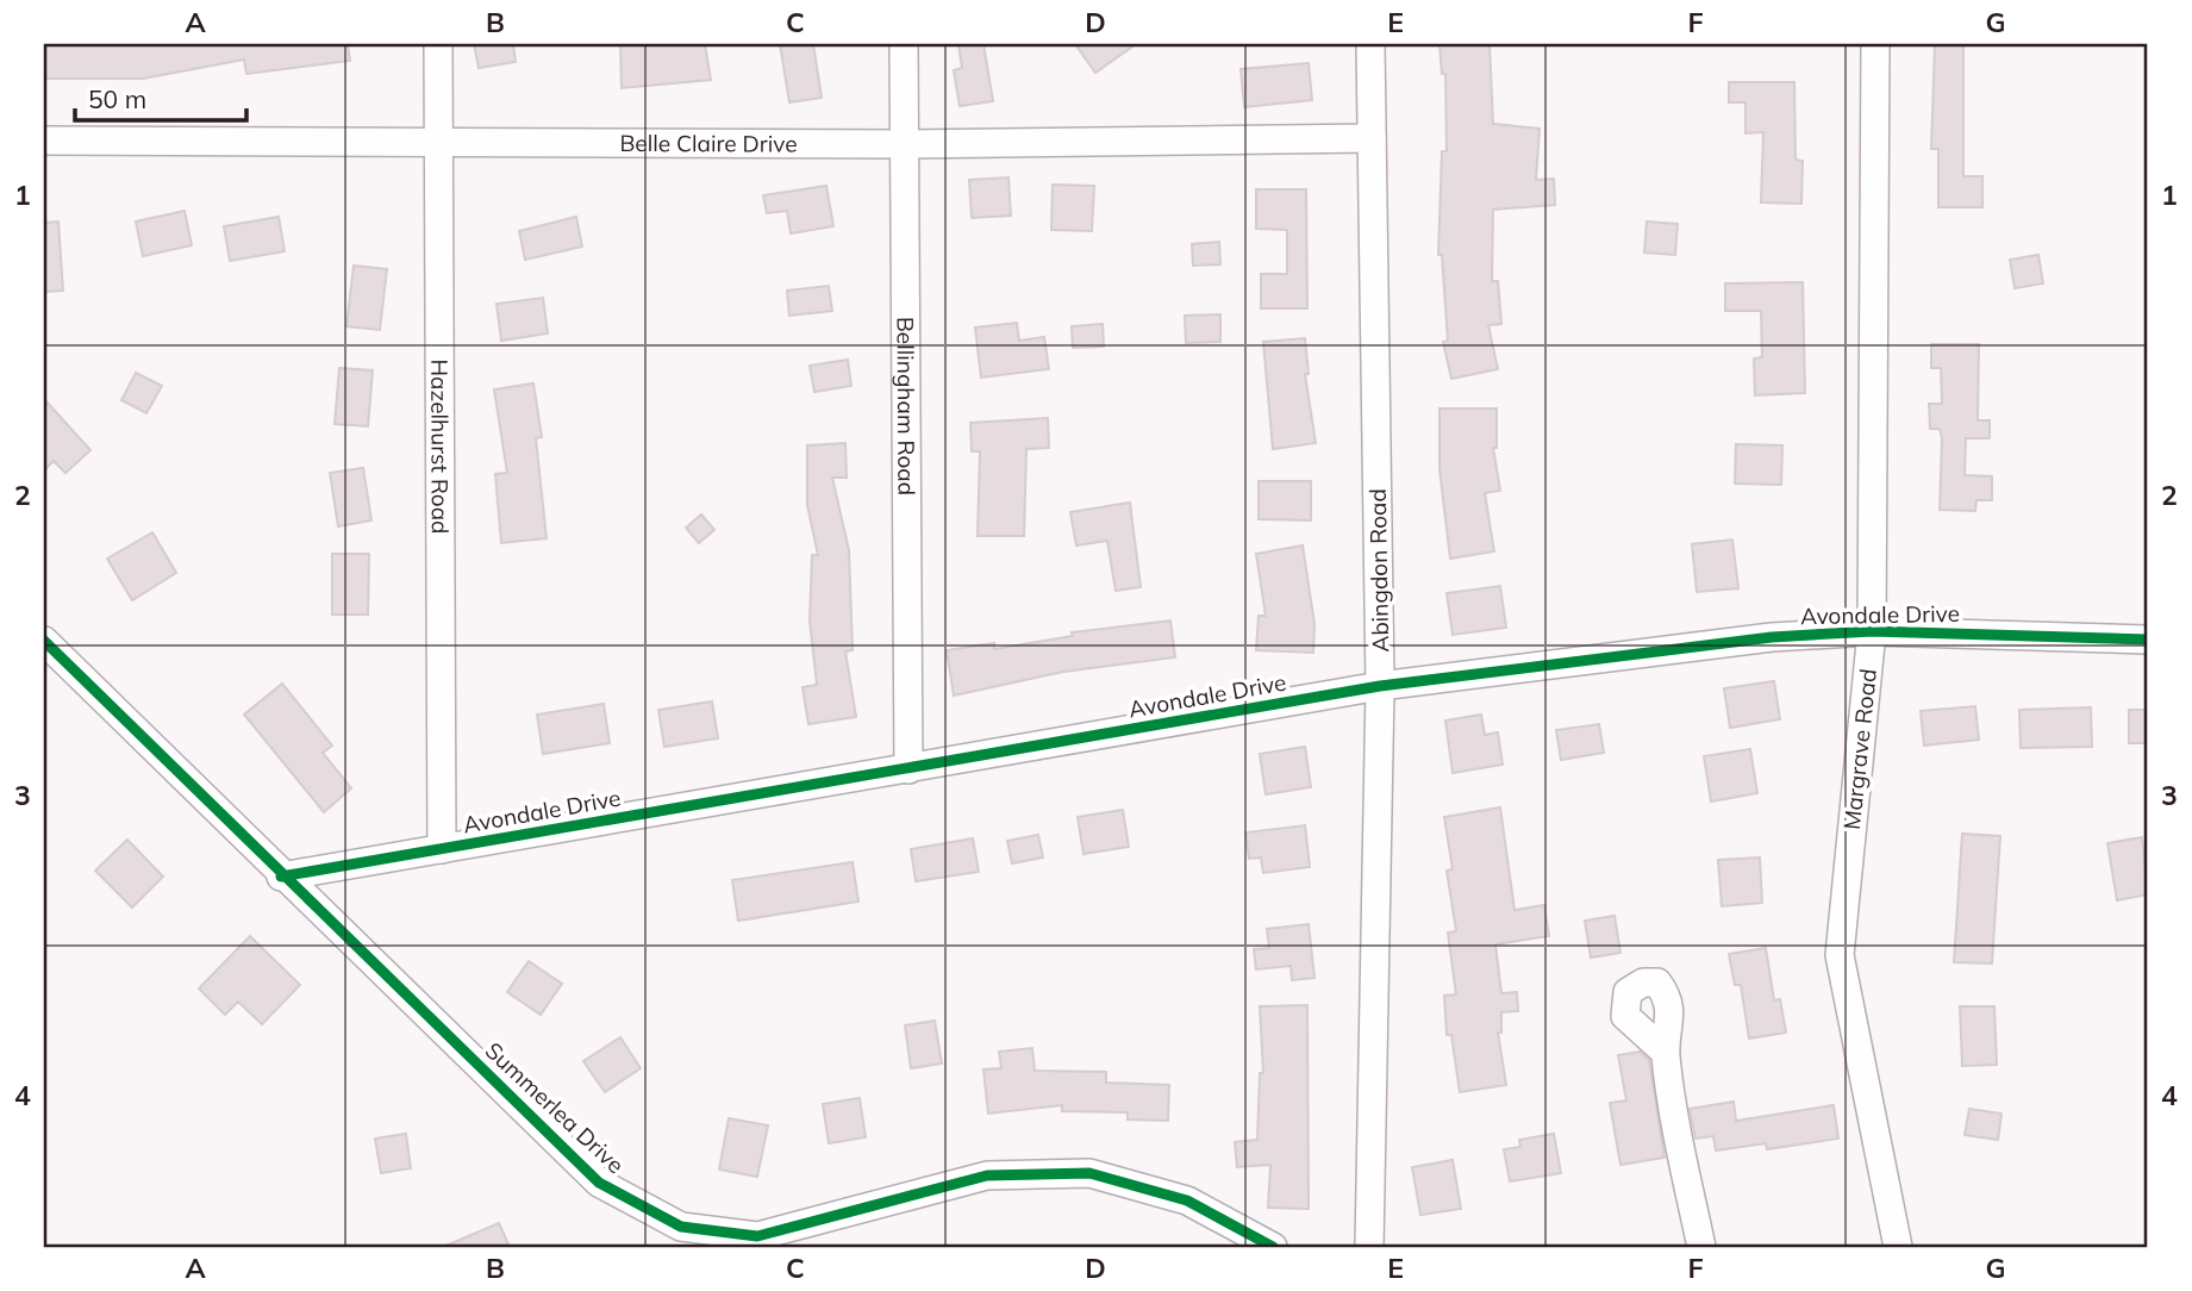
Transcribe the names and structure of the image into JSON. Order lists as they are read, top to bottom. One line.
{"streets":{"street":["Belle Claire Drive","Bellingham Road","Hazelhurst Road","Abingdon Road","Avondale Drive","Margrave Road","Summerlea Drive"]},"crossings":[["Belle Claire Drive","Bellingham Road"],["Belle Claire Drive","Hazelhurst Road"],["Belle Claire Drive","Abingdon Road"],["Bellingham Road","Avondale Drive"],["Hazelhurst Road","Avondale Drive"],["Abingdon Road","Avondale Drive"],["Avondale Drive","Margrave Road"],["Avondale Drive","Summerlea Drive"]],"scale_bar":"50 m","grid":{"columns":["A","B","C","D","E","F","G"],"rows":["1","2","3","4"]}}
